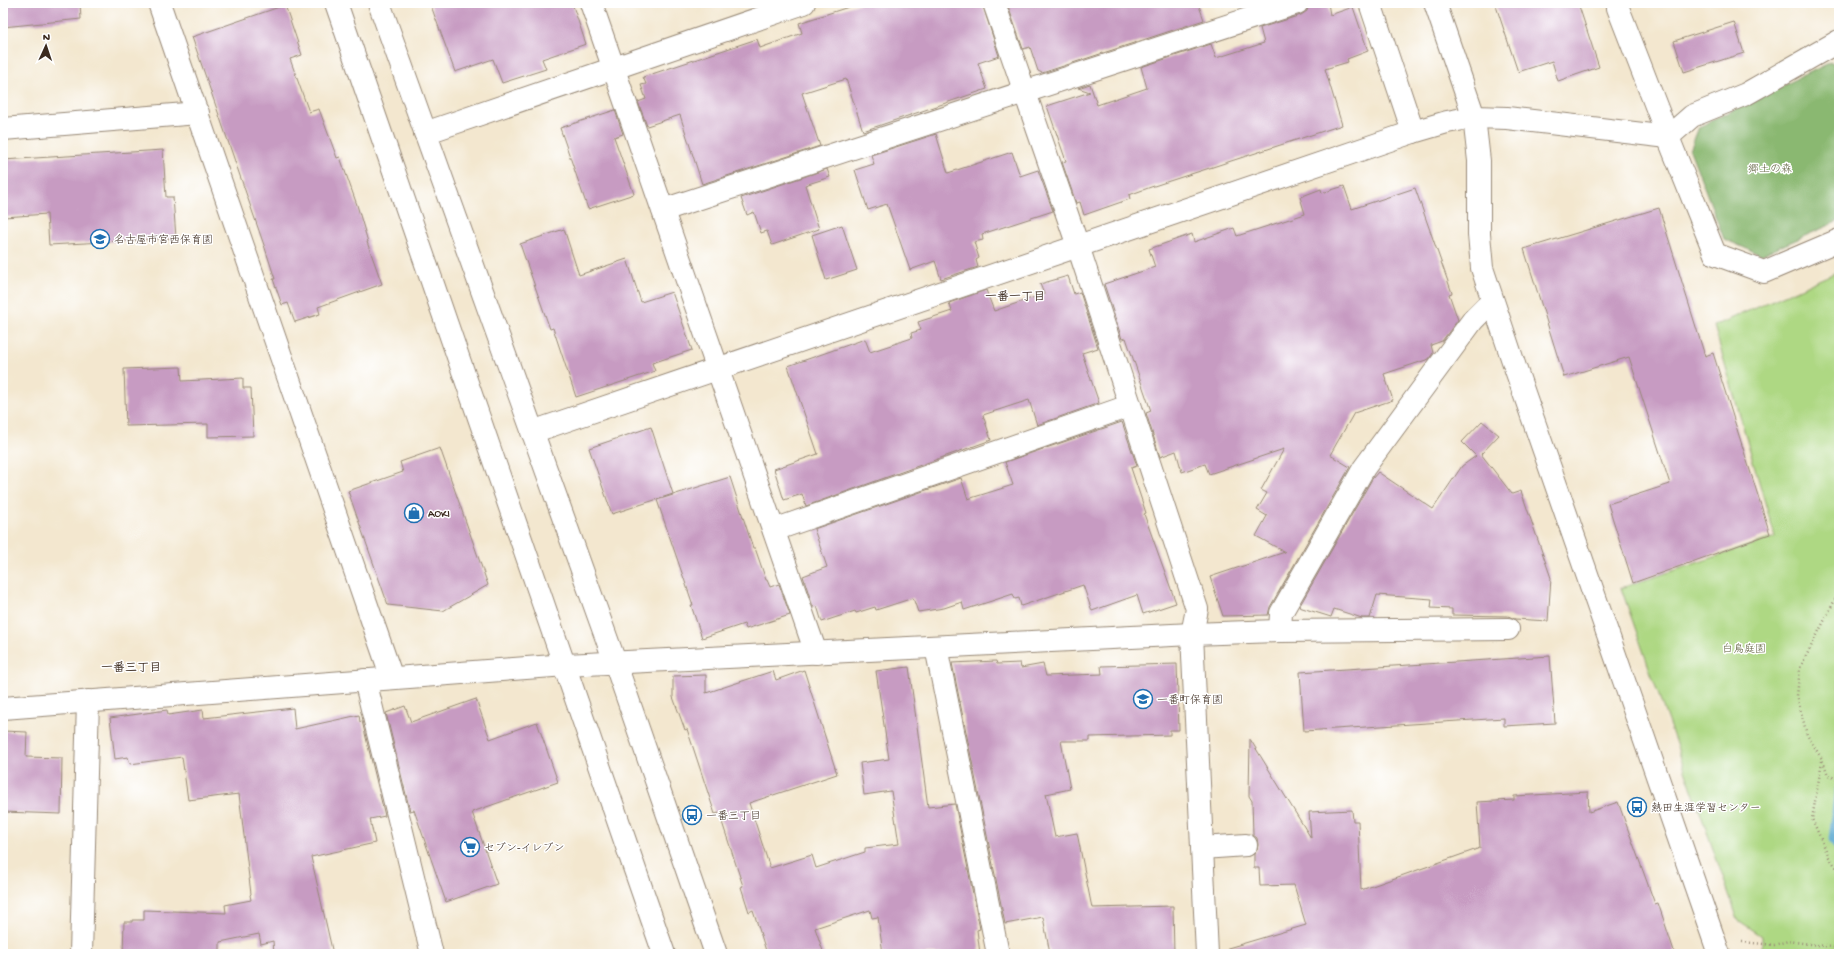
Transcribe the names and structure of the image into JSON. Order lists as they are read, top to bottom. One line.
{"districts":["一番一丁目","一番三丁目"],"parks":["郷土の森","白鳥庭園"],"places":{"school or university":["名古屋市宮西保育園","一番町保育園"],"shop":["AOKI"],"bus stop":["熱田生涯学習センター","一番三丁目"],"supermarket":["セブン-イレブン"]},"north":"top"}
